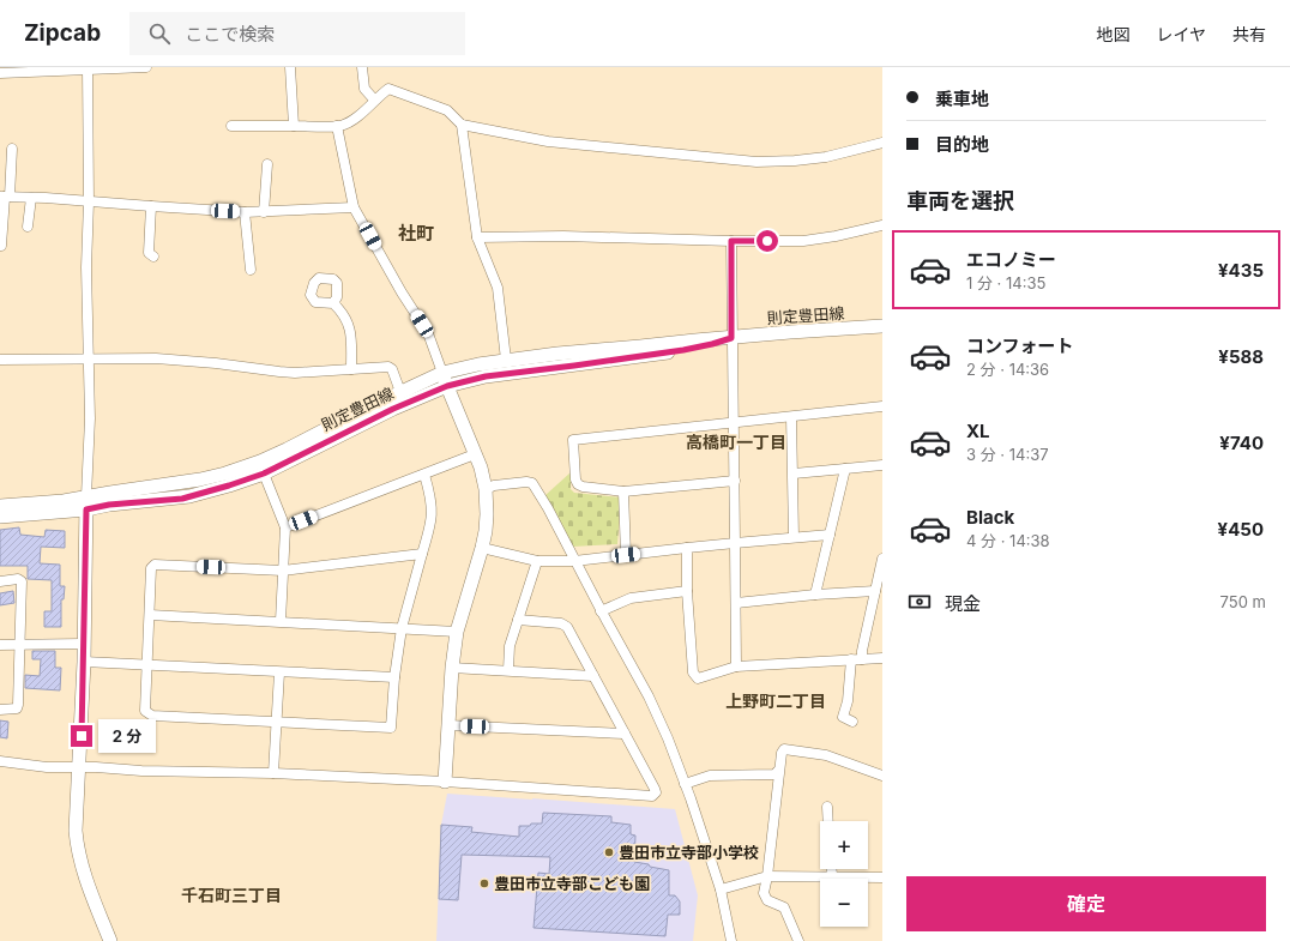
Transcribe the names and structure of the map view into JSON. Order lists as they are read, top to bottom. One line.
{"streets":{"main road":["則定豊田線"]},"districts":["社町","高橋町一丁目","上野町二丁目","千石町三丁目"],"places":["豊田市立寺部小学校","豊田市立寺部こども園"],"page":{"header":"Zipcab","search":"ここで検索","nav":["地図","レイヤ","共有"],"banner":["乗車地","目的地"],"heading":"車両を選択","list":[{"name":"エコノミー","note":"1 分 · 14:35","value":"¥435"},{"name":"コンフォート","note":"2 分 · 14:36","value":"¥588"},{"name":"XL","note":"3 分 · 14:37","value":"¥740"},{"name":"Black","note":"4 分 · 14:38","value":"¥450"}],"pay":["現金","750 m"],"bubble":"2 分","map_buttons":["+","−"],"buttons":"確定"}}
